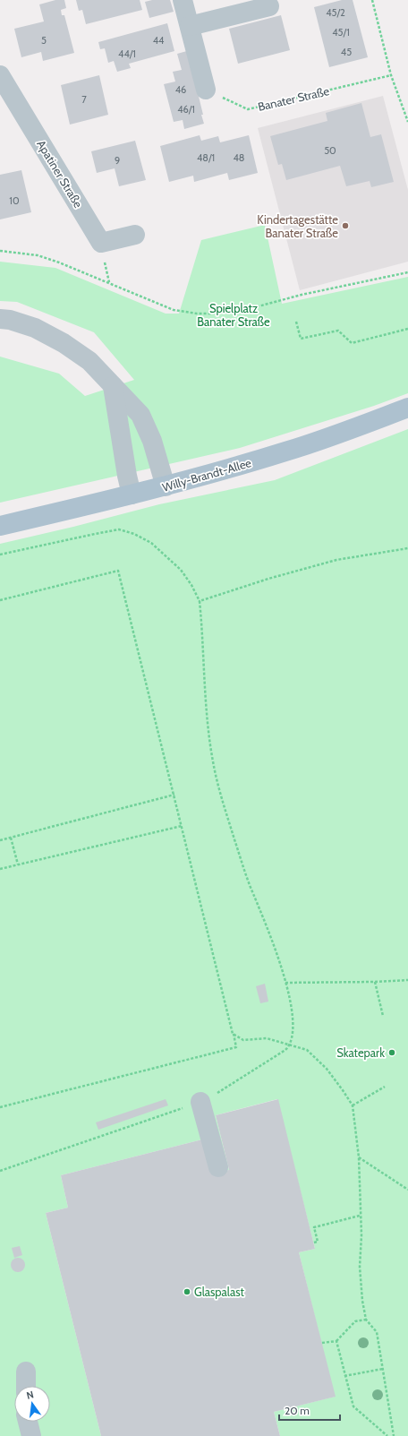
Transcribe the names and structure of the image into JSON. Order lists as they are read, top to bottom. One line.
{"streets":{"main road":["Willy-Brandt-Allee"],"street":["Apatiner Straße"],"path":["Banater Straße"]},"parks":["Spielplatz Banater Straße"],"places":["Kindertagestätte Banater Straße","Skatepark","Glaspalast"],"house_numbers":["45/2","45/1","5","44","45","44/1","46","7","46/1","50","48/1","48","9","10"],"scale_bar":"20 m","north":"top"}
